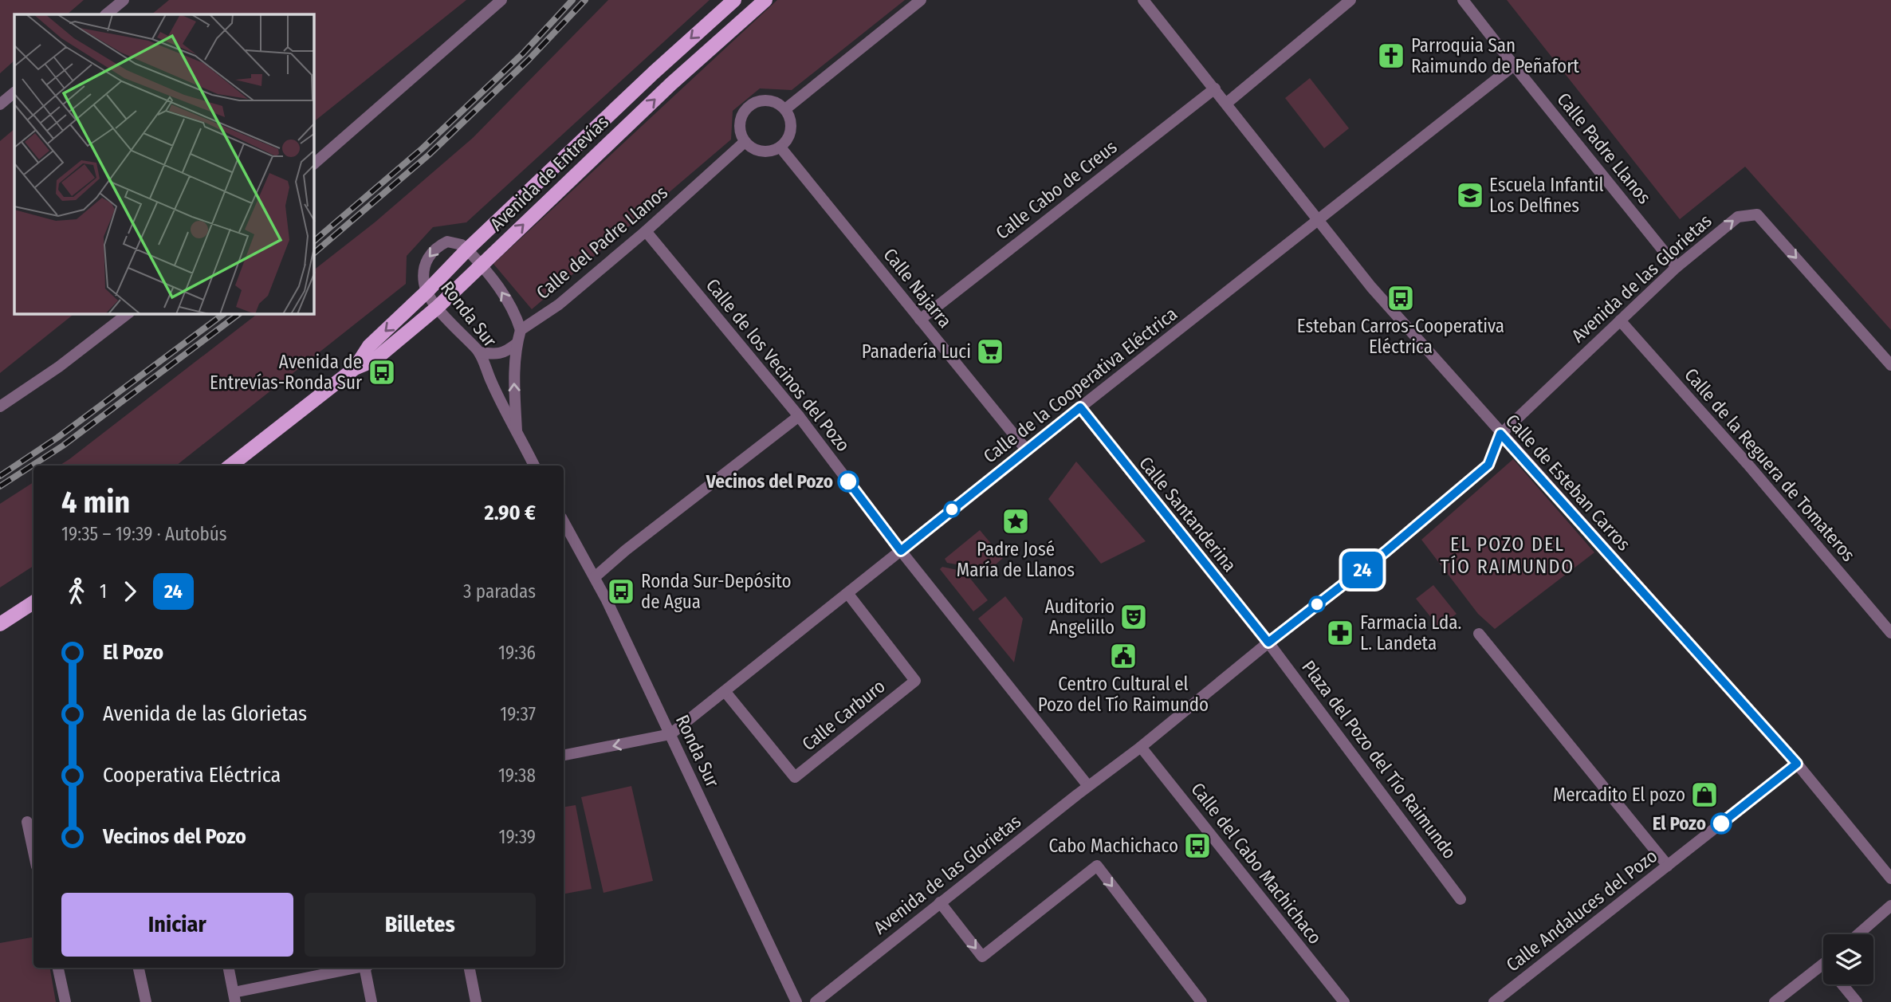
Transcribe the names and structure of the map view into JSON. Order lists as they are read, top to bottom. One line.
{"streets":{"main road":["Avenida de Entrevías"],"street":["Calle Padre Llanos","Calle Cabo de Creus","Calle del Padre Llanos","Avenida de las Glorietas","Calle Najarra","Ronda Sur","Calle de los Vecinos del Pozo","Calle de la Cooperativa Eléctrica","Calle de la Reguera de Tomateros","Calle de Esteban Carros","Calle Santanderina","Calle Carburo","Plaza del Pozo del Tío Raimundo","Calle del Cabo Machichaco","Calle Andaluces del Pozo"]},"crossings":[["Calle Padre Llanos","Avenida de las Glorietas"],["Calle Padre Llanos","Calle de la Cooperativa Eléctrica"],["Avenida de Entrevías","Ronda Sur"],["Calle Cabo de Creus","Calle Najarra"],["Calle Cabo de Creus","Calle de Esteban Carros"],["Calle del Padre Llanos","Calle Najarra"],["Calle del Padre Llanos","Ronda Sur"],["Calle del Padre Llanos","Calle de los Vecinos del Pozo"],["Avenida de las Glorietas","Calle de los Vecinos del Pozo"],["Avenida de las Glorietas","Calle de la Reguera de Tomateros"],["Avenida de las Glorietas","Calle de Esteban Carros"],["Avenida de las Glorietas","Calle Santanderina"],["Avenida de las Glorietas","Plaza del Pozo del Tío Raimundo"],["Avenida de las Glorietas","Calle del Cabo Machichaco"],["Calle Najarra","Calle de la Cooperativa Eléctrica"],["Ronda Sur","Calle de la Cooperativa Eléctrica"],["Calle de los Vecinos del Pozo","Calle de la Cooperativa Eléctrica"],["Calle de la Cooperativa Eléctrica","Calle de Esteban Carros"],["Calle de la Cooperativa Eléctrica","Calle Santanderina"],["Calle de la Cooperativa Eléctrica","Calle Carburo"],["Calle de Esteban Carros","Calle Andaluces del Pozo"],["Calle Santanderina","Plaza del Pozo del Tío Raimundo"]],"districts":["EL POZO DEL TÍO RAIMUNDO"],"places":{"church":["Parroquia San Raimundo de Peñafort"],"school or university":["Escuela Infantil Los Delfines"],"bus stop":["Esteban Carros-Cooperativa Eléctrica","Avenida de Entrevías-Ronda Sur","Ronda Sur-Depósito de Agua","Cabo Machichaco"],"supermarket":["Panadería Luci"],"other":["Vecinos del Pozo","El Pozo"],"place":["Padre José María de Llanos"],"theatre":["Auditorio Angelillo"],"pharmacy":["Farmacia Lda. L. Landeta"],"public building":["Centro Cultural el Pozo del Tío Raimundo"],"shop":["Mercadito El pozo"]},"lines":["bus line 24"],"page":{"on_map":"24","heading":["4 min","19:35 – 19:39 · Autobús","2.90 €"],"legs":["1","24","3 paradas"],"list":[{"name":"El Pozo","value":"19:36"},{"name":"Avenida de las Glorietas","value":"19:37"},{"name":"Cooperativa Eléctrica","value":"19:38"},{"name":"Vecinos del Pozo","value":"19:39"}],"buttons":["Iniciar","Billetes"]}}
